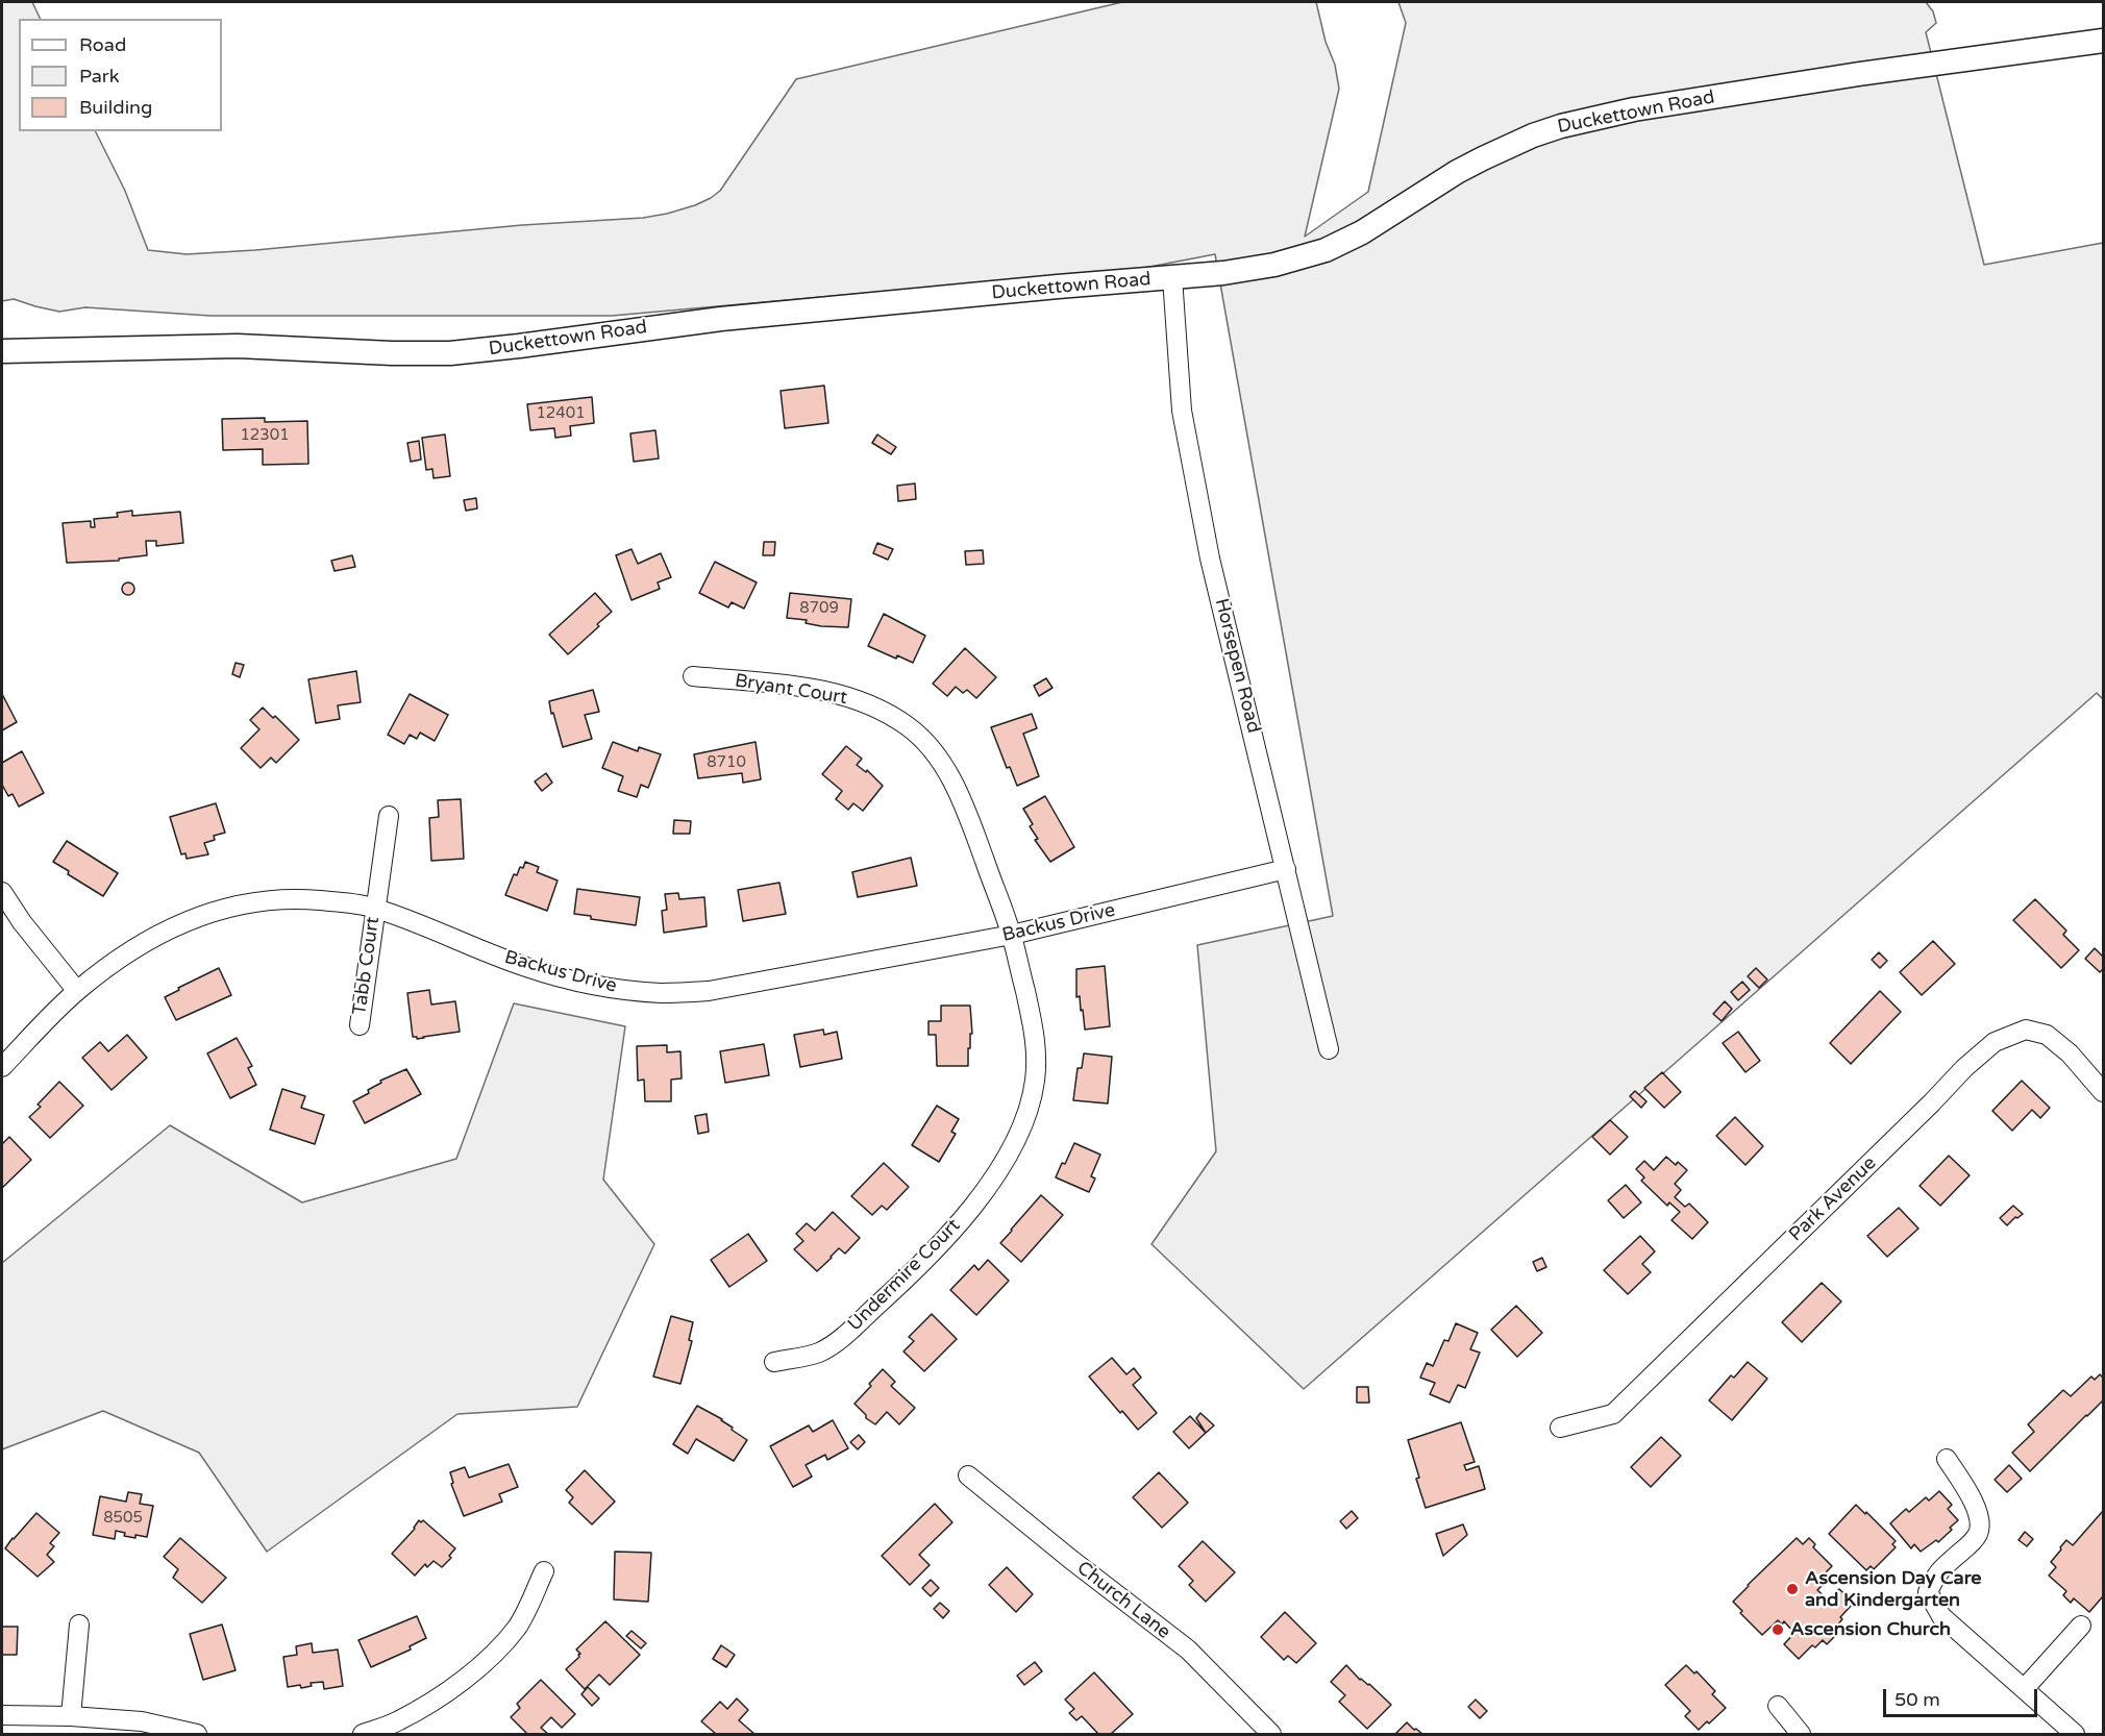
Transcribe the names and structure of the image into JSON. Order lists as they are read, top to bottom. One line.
{"streets":{"street":["Duckettown Road","Horsepen Road","Bryant Court","Backus Drive","Tabb Court","Park Avenue","Undermire Court","Church Lane"]},"crossings":[["Duckettown Road","Horsepen Road"],["Horsepen Road","Backus Drive"],["Bryant Court","Backus Drive"],["Bryant Court","Undermire Court"],["Backus Drive","Tabb Court"],["Backus Drive","Undermire Court"]],"places":["Ascension Day Care and Kindergarten","Ascension Church"],"house_numbers":["12401","12301","8709","8710","8505"],"legend":["Road","Park","Building"],"scale_bar":"50 m"}
